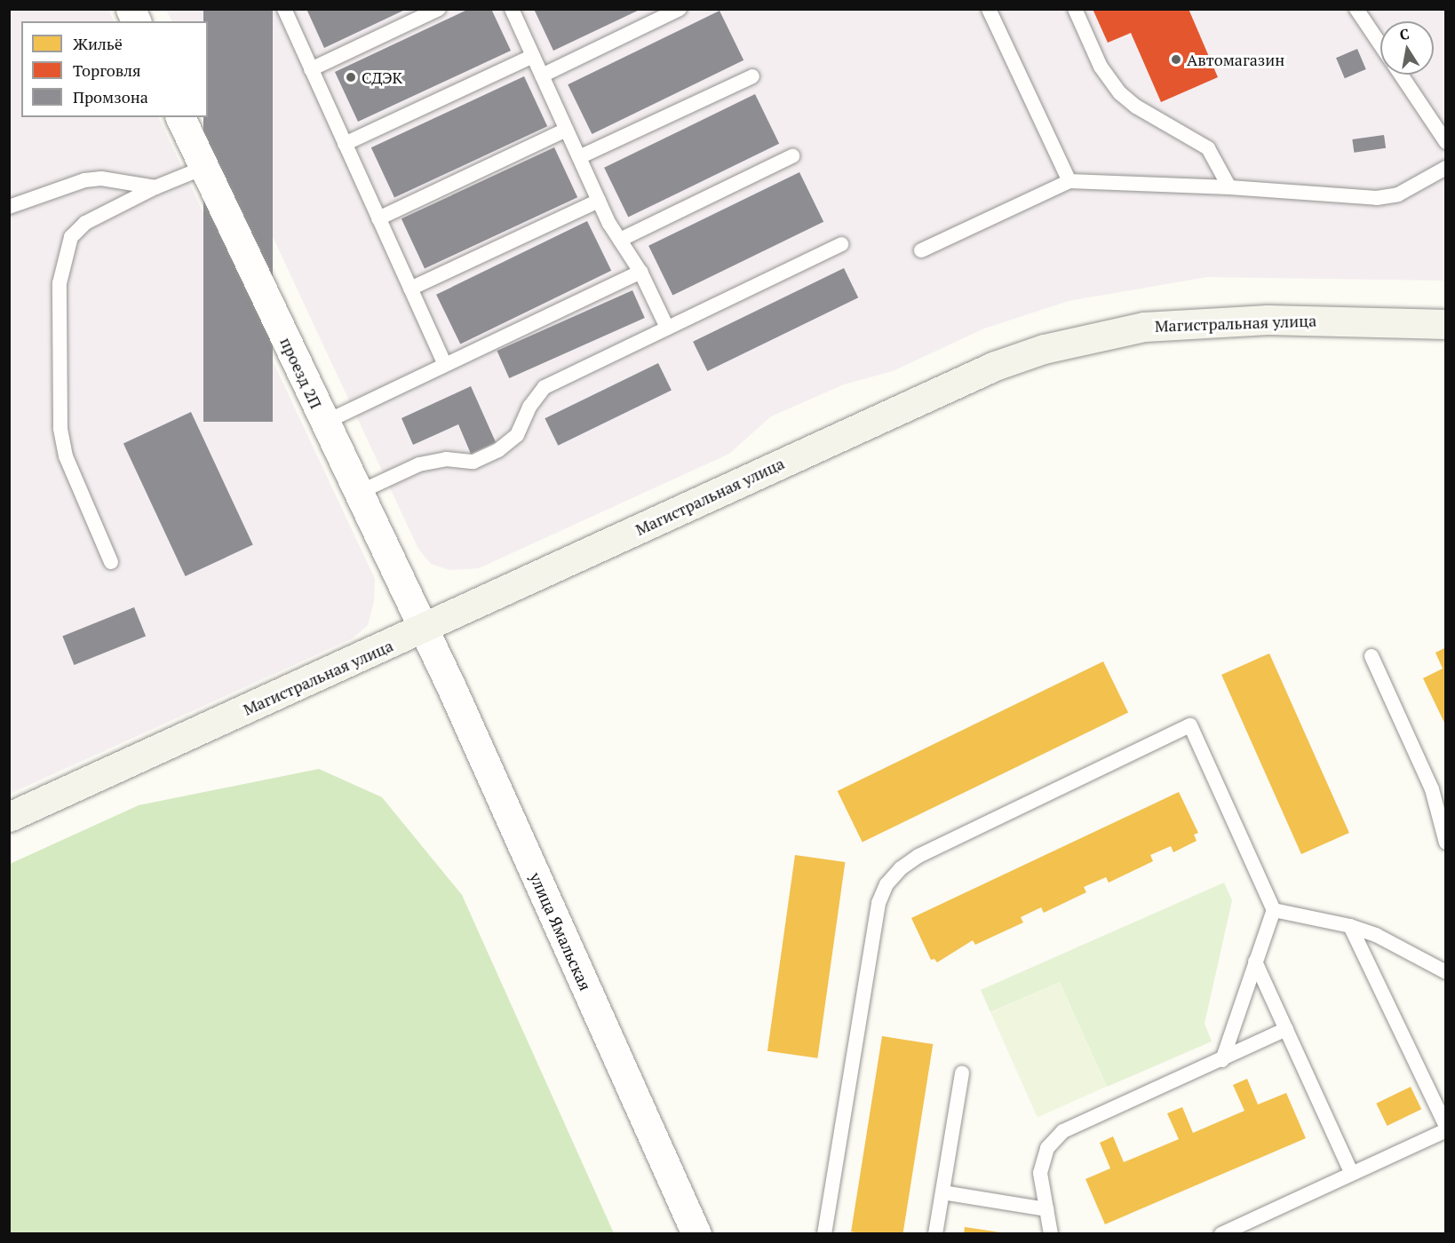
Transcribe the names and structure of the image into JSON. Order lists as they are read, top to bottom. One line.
{"streets":{"main road":["Магистральная улица"],"street":["проезд 2П","улица Ямальская"]},"crossings":[["Магистральная улица","проезд 2П"],["Магистральная улица","улица Ямальская"],["проезд 2П","улица Ямальская"]],"places":["Автомагазин","СДЭК"],"legend":["Жильё","Торговля","Промзона"],"north":"top"}
